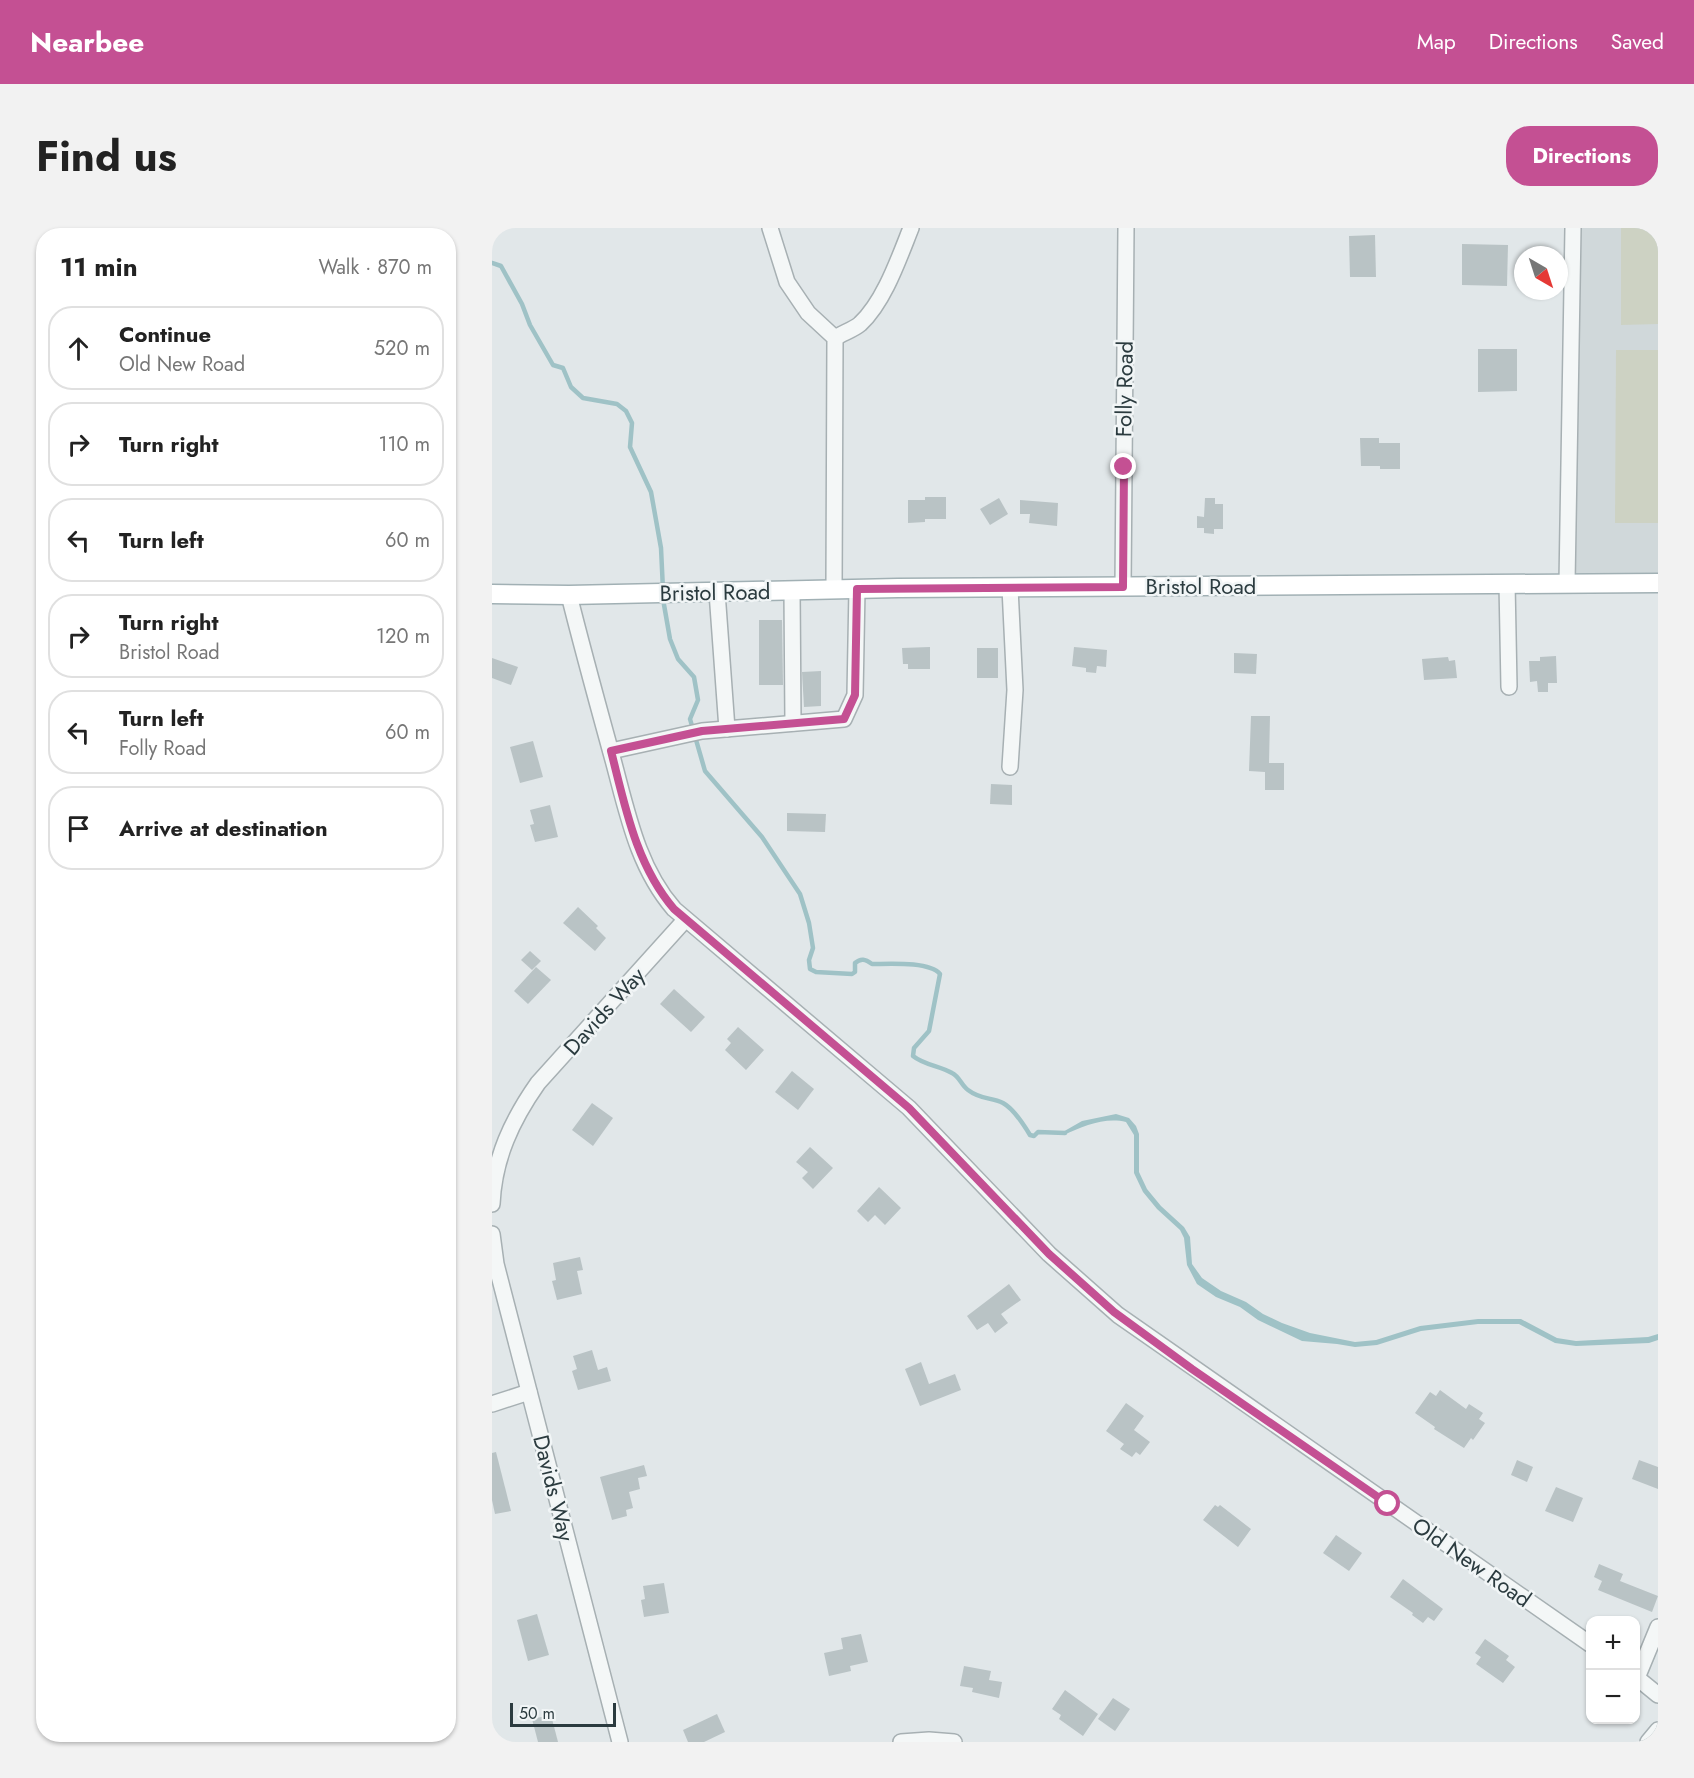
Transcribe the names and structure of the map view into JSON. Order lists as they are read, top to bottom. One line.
{"streets":{"main road":["Bristol Road"],"street":["Folly Road","Davids Way","Old New Road"]},"crossings":[["Folly Road","Bristol Road"],["Bristol Road","Old New Road"],["Davids Way","Old New Road"]],"scale_bar":"50 m","north":"bottom right","page":{"header":"Nearbee","nav":["Map","Directions","Saved"],"title":"Find us","buttons":"Directions","heading":["11 min","Walk · 870 m"],"list":[["Continue","Old New Road","520 m"],["Turn right","110 m"],["Turn left","60 m"],["Turn right","Bristol Road","120 m"],["Turn left","Folly Road","60 m"],"Arrive at destination"],"map_buttons":["+","−"],"scale":"50 m"}}
